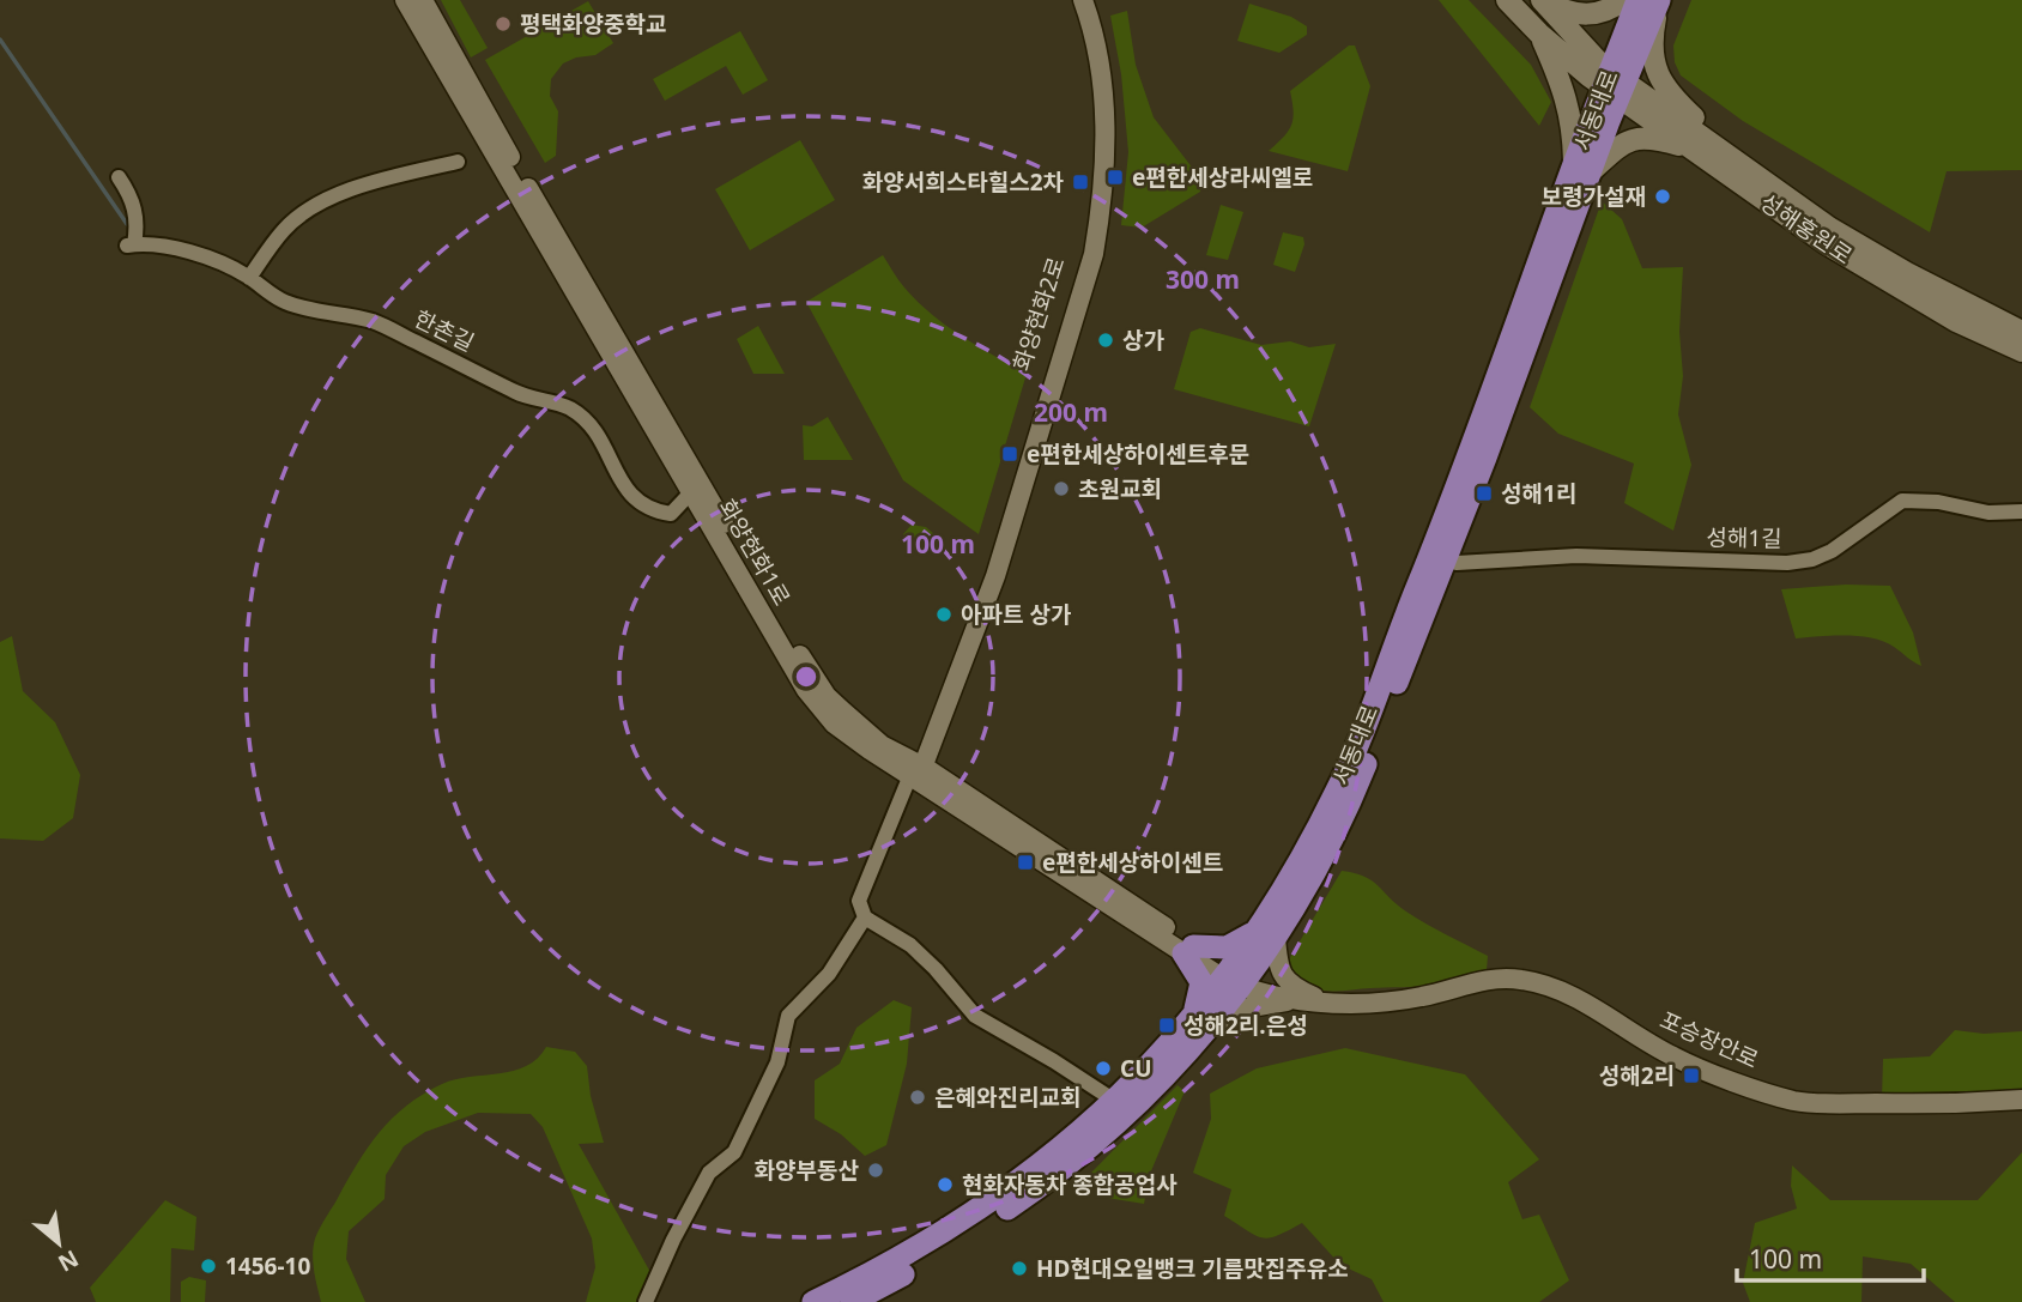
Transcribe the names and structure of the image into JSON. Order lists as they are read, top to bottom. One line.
{"streets":{"main road":["서동대로","성해홍원로"],"street":["화양현화2로","한촌길","성해1길","화양현화1로","포승장안로"]},"crossings":[["서동대로","성해홍원로"],["서동대로","성해1길"],["서동대로","화양현화1로"],["화양현화2로","화양현화1로"],["한촌길","화양현화1로"]],"places":{"other":["평택화양중학교","보령가설재","상가","초원교회","아파트 상가","CU","은혜와진리교회","화양부동산","현화자동차 종합공업사","1456-10","HD현대오일뱅크 기름맛집주유소"],"transit":["e편한세상라씨엘로","화양서희스타힐스2차","e편한세상하이센트후문","성해1리","e편한세상하이센트","성해2리.은성","성해2리"]},"scale_bar":"100 m","north":"bottom right","rings":["300 m","200 m","100 m"]}
